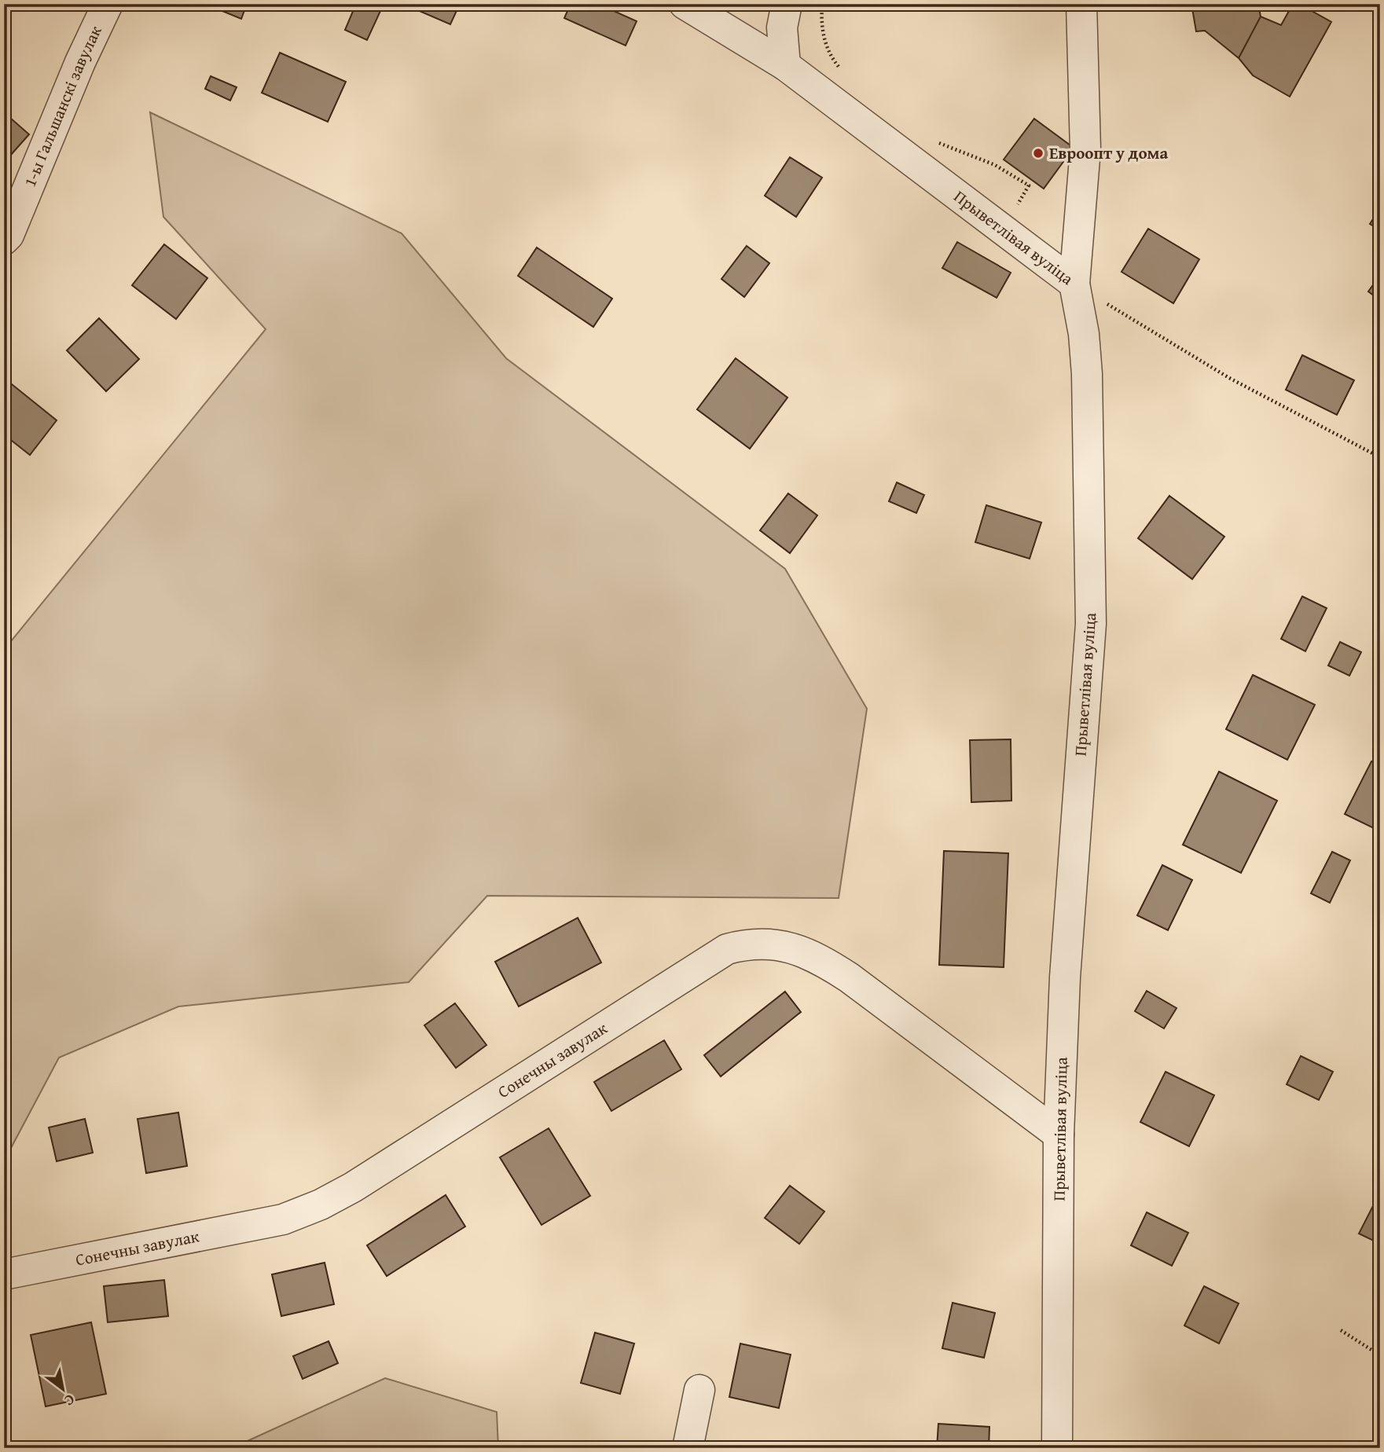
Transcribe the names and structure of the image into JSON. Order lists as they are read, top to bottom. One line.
{"streets":{"street":["1-ы Гальшанскі завулак","Прыветлівая вуліца","Сонечны завулак"]},"crossings":[["Прыветлівая вуліца","Сонечны завулак"]],"places":["Евроопт у дома"],"north":"bottom right"}
